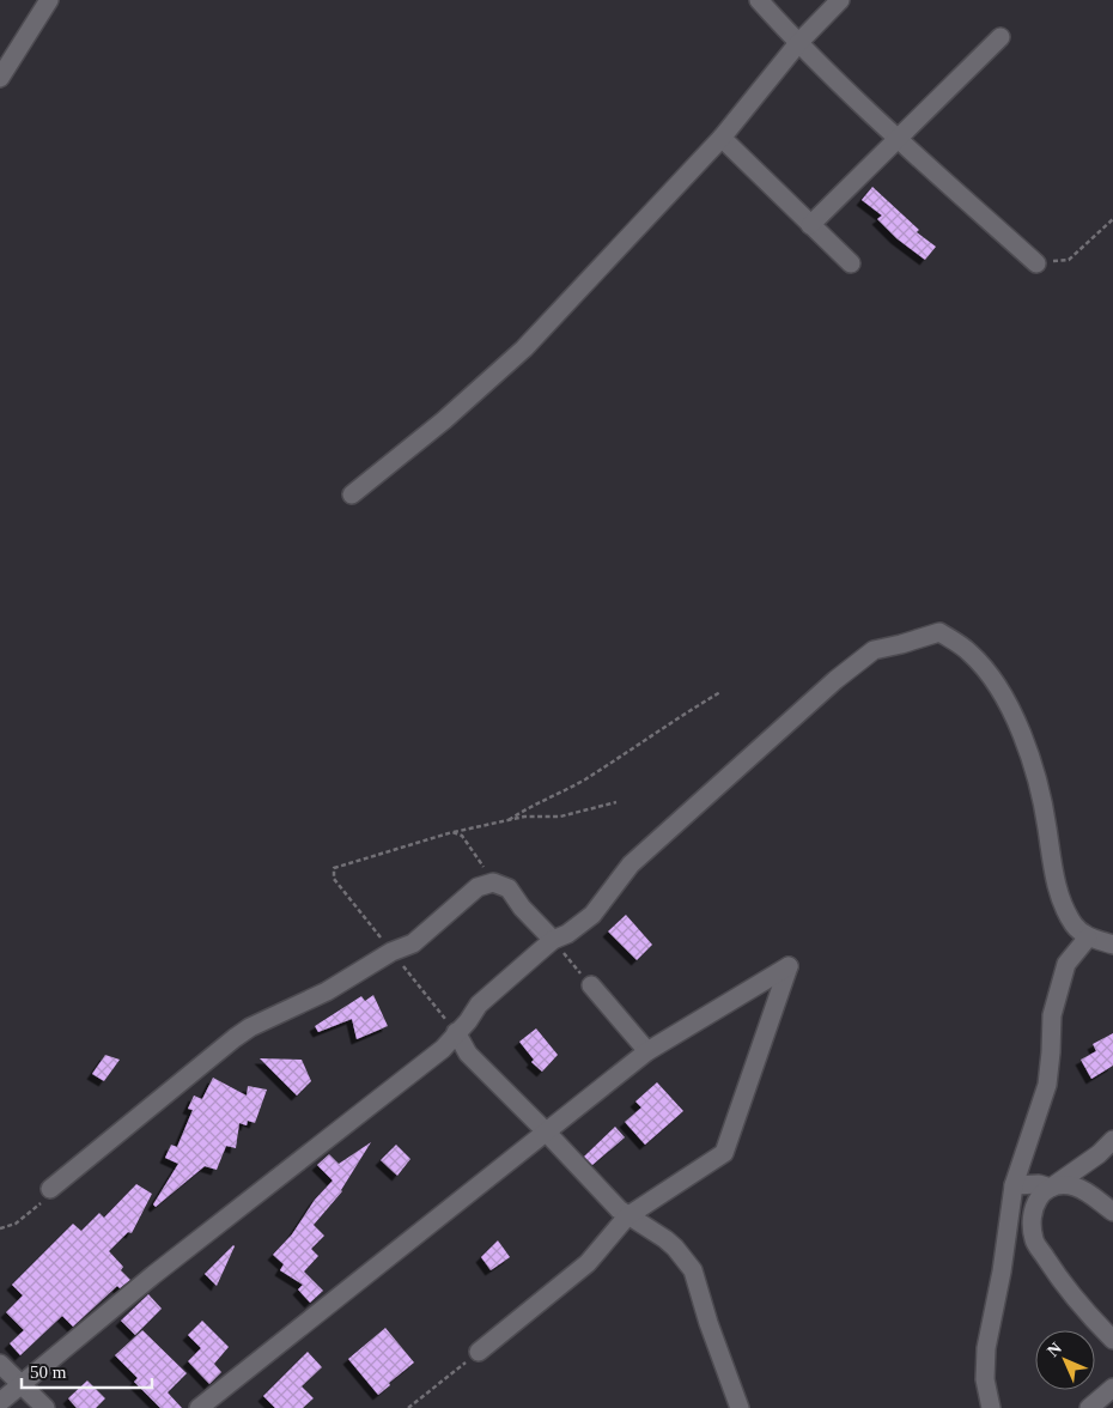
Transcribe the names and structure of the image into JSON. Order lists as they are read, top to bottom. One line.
{"scale_bar":"50 m","north":"top left"}
